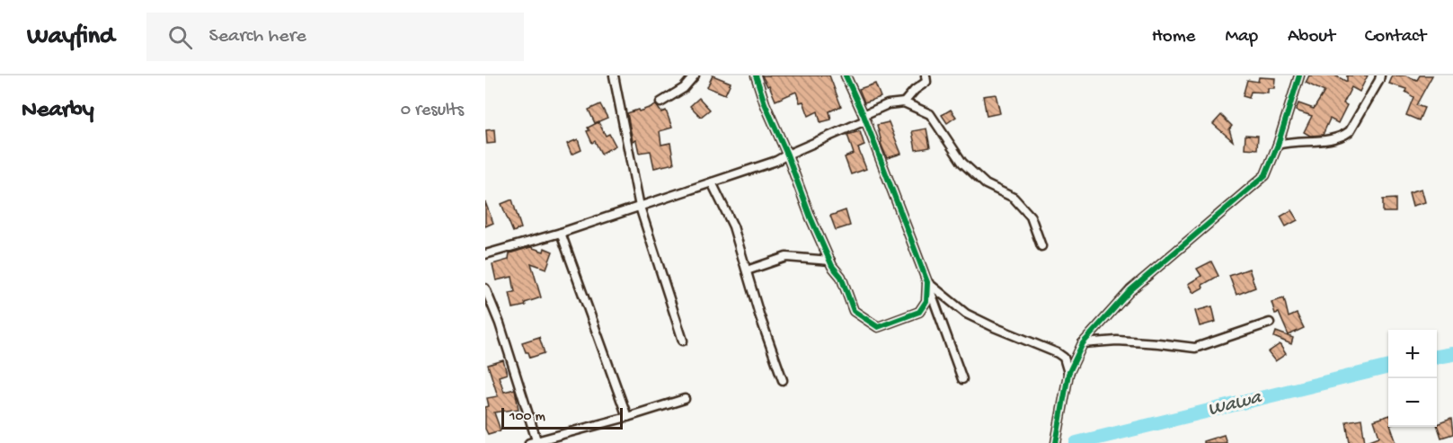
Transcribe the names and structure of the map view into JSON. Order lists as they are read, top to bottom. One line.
{"water":["Wawa"],"scale_bar":"100 m","page":{"header":"Wayfind","search":"Search here","nav":["Home","Map","About","Contact"],"heading":["Nearby","0 results"],"map_buttons":["+","−"],"scale":"100 m"}}
